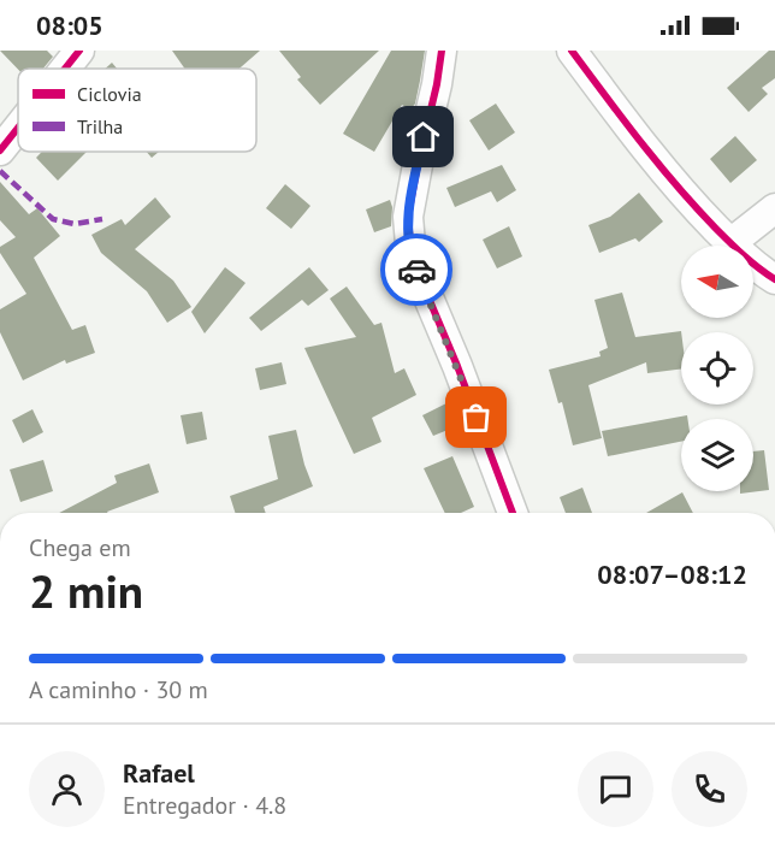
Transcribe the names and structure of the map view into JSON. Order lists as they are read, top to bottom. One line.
{"legend":["Ciclovia","Trilha"],"north":"left","page":{"status":"08:05","heading":["2 min","Chega em","08:07–08:12"],"panel":["Rafael","Entregador · 4.8"],"bar":"A caminho · 30 m"}}
